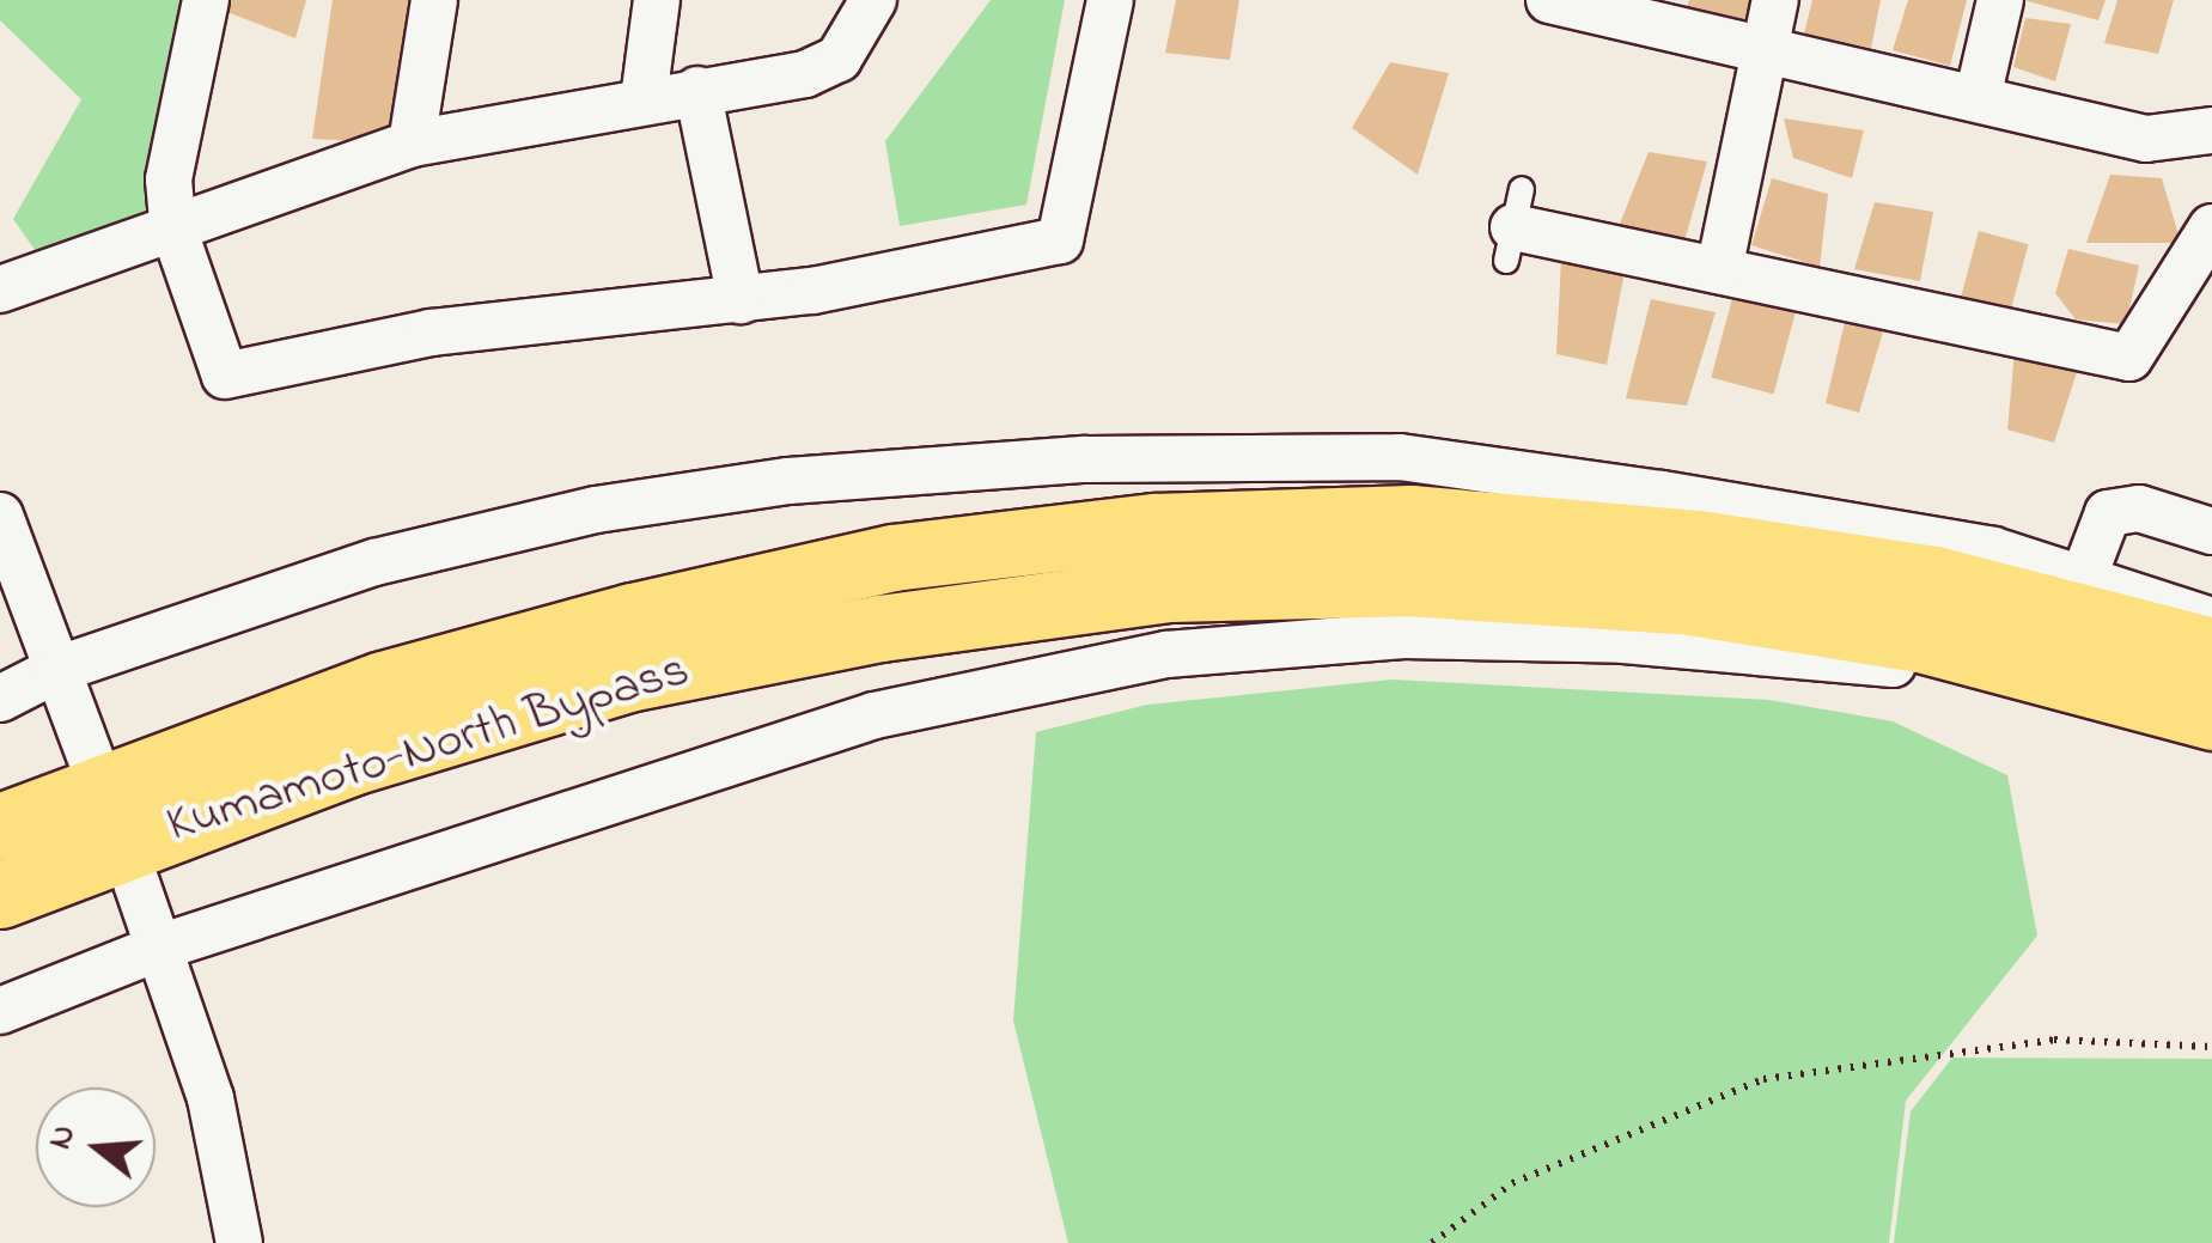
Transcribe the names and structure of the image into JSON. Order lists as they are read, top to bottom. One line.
{"streets":{"highway":["Kumamoto-North Bypass"]},"north":"left"}
